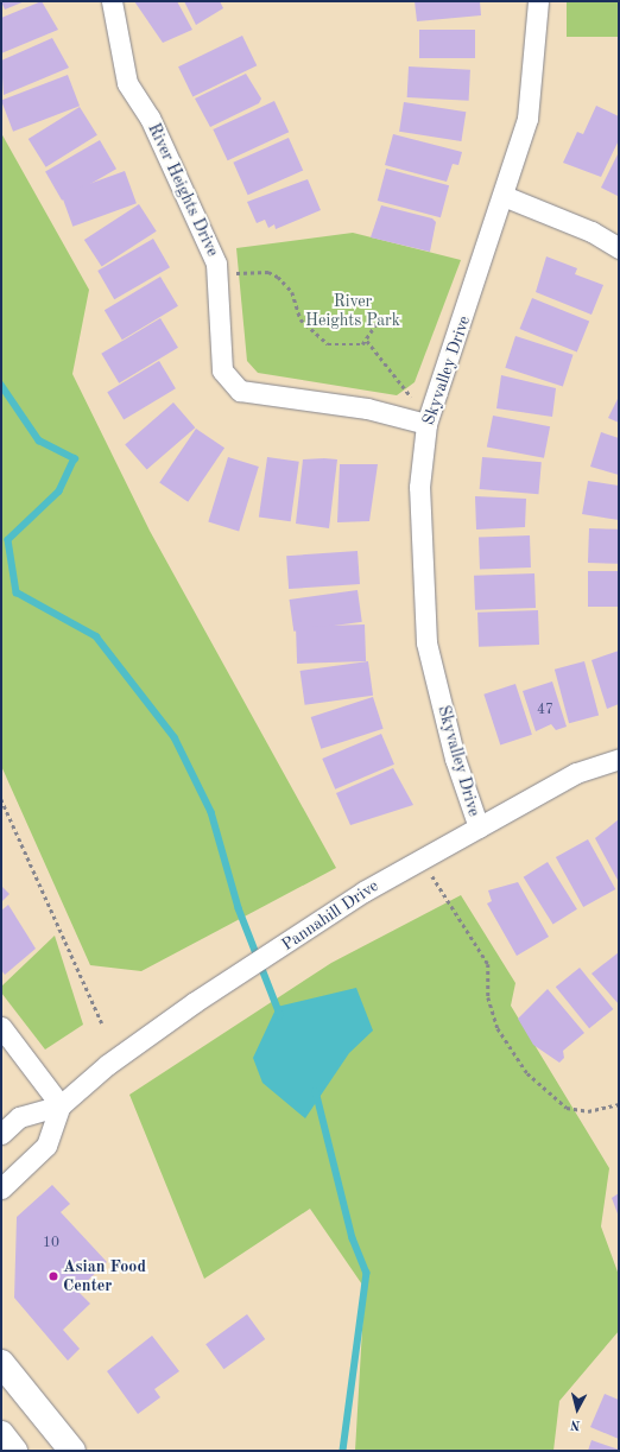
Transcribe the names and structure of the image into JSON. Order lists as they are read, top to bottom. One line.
{"streets":{"street":["River Heights Drive","Skyvalley Drive","Pannahill Drive"]},"crossings":[["River Heights Drive","Skyvalley Drive"],["Skyvalley Drive","Pannahill Drive"]],"parks":["River Heights Park"],"places":["Asian Food Center"],"house_numbers":["47","10"],"north":"bottom"}
